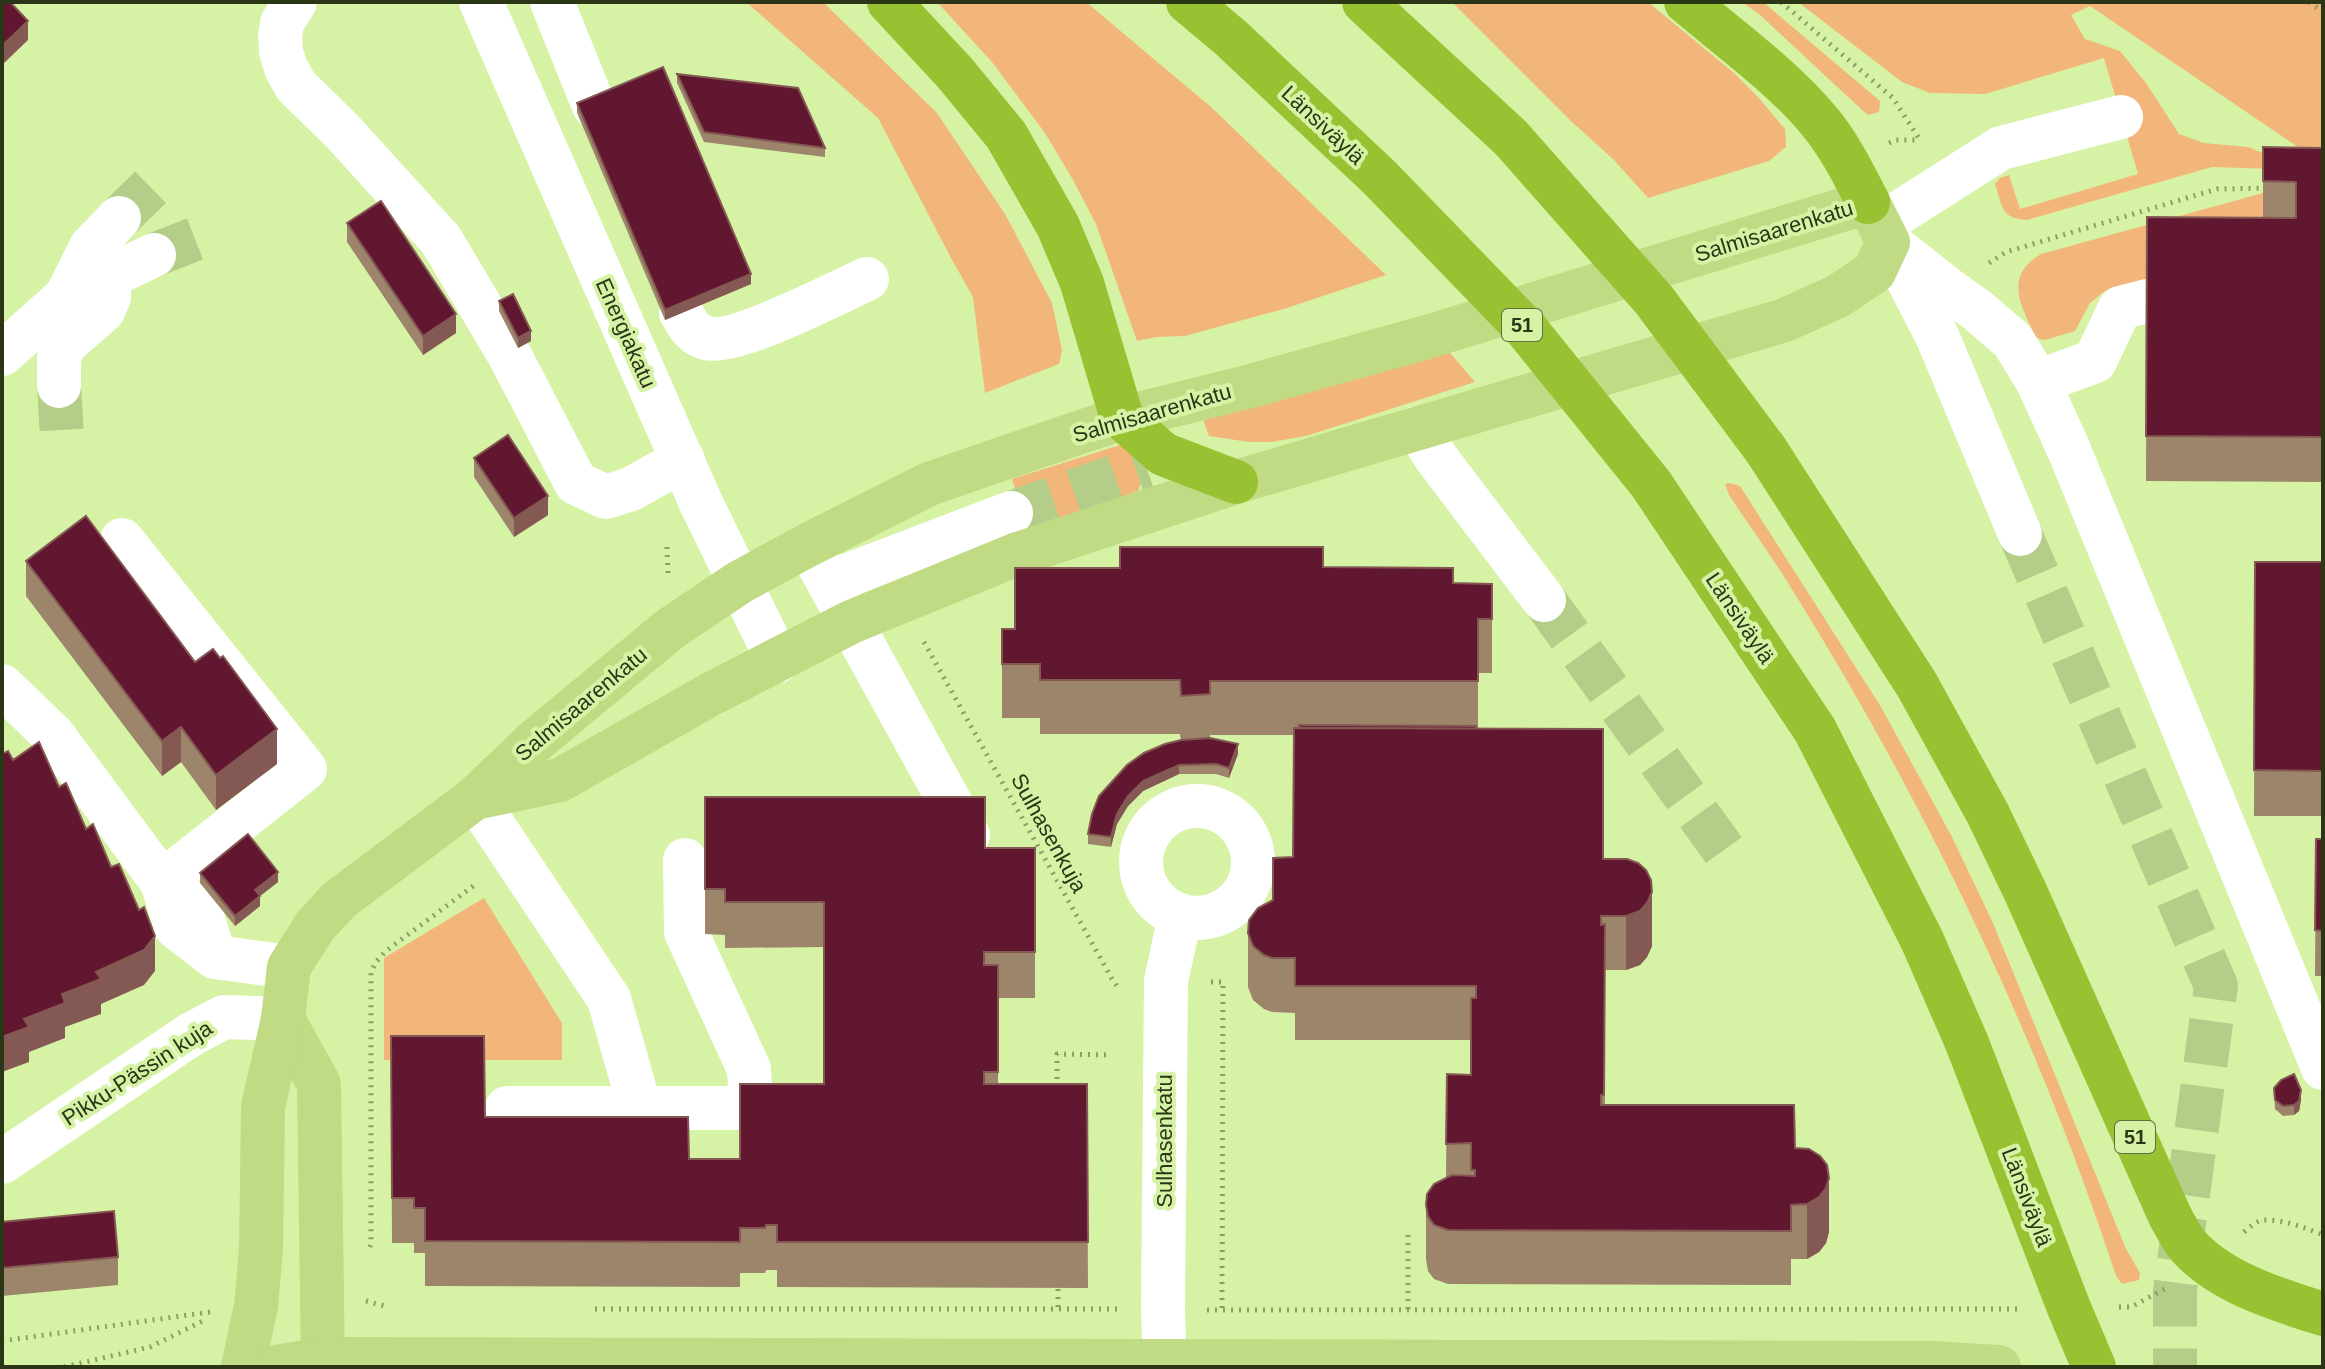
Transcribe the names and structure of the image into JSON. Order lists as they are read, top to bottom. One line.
{"streets":{"highway":["Länsiväylä","51"],"main road":["Salmisaarenkatu"],"street":["Energiakatu","Pikku-Pässin kuja","Sulhasenkatu"],"path":["Sulhasenkuja"]},"crossings":[["Salmisaarenkatu","Energiakatu"],["Salmisaarenkatu","Pikku-Pässin kuja"],["Sulhasenkuja","Sulhasenkatu"]]}
